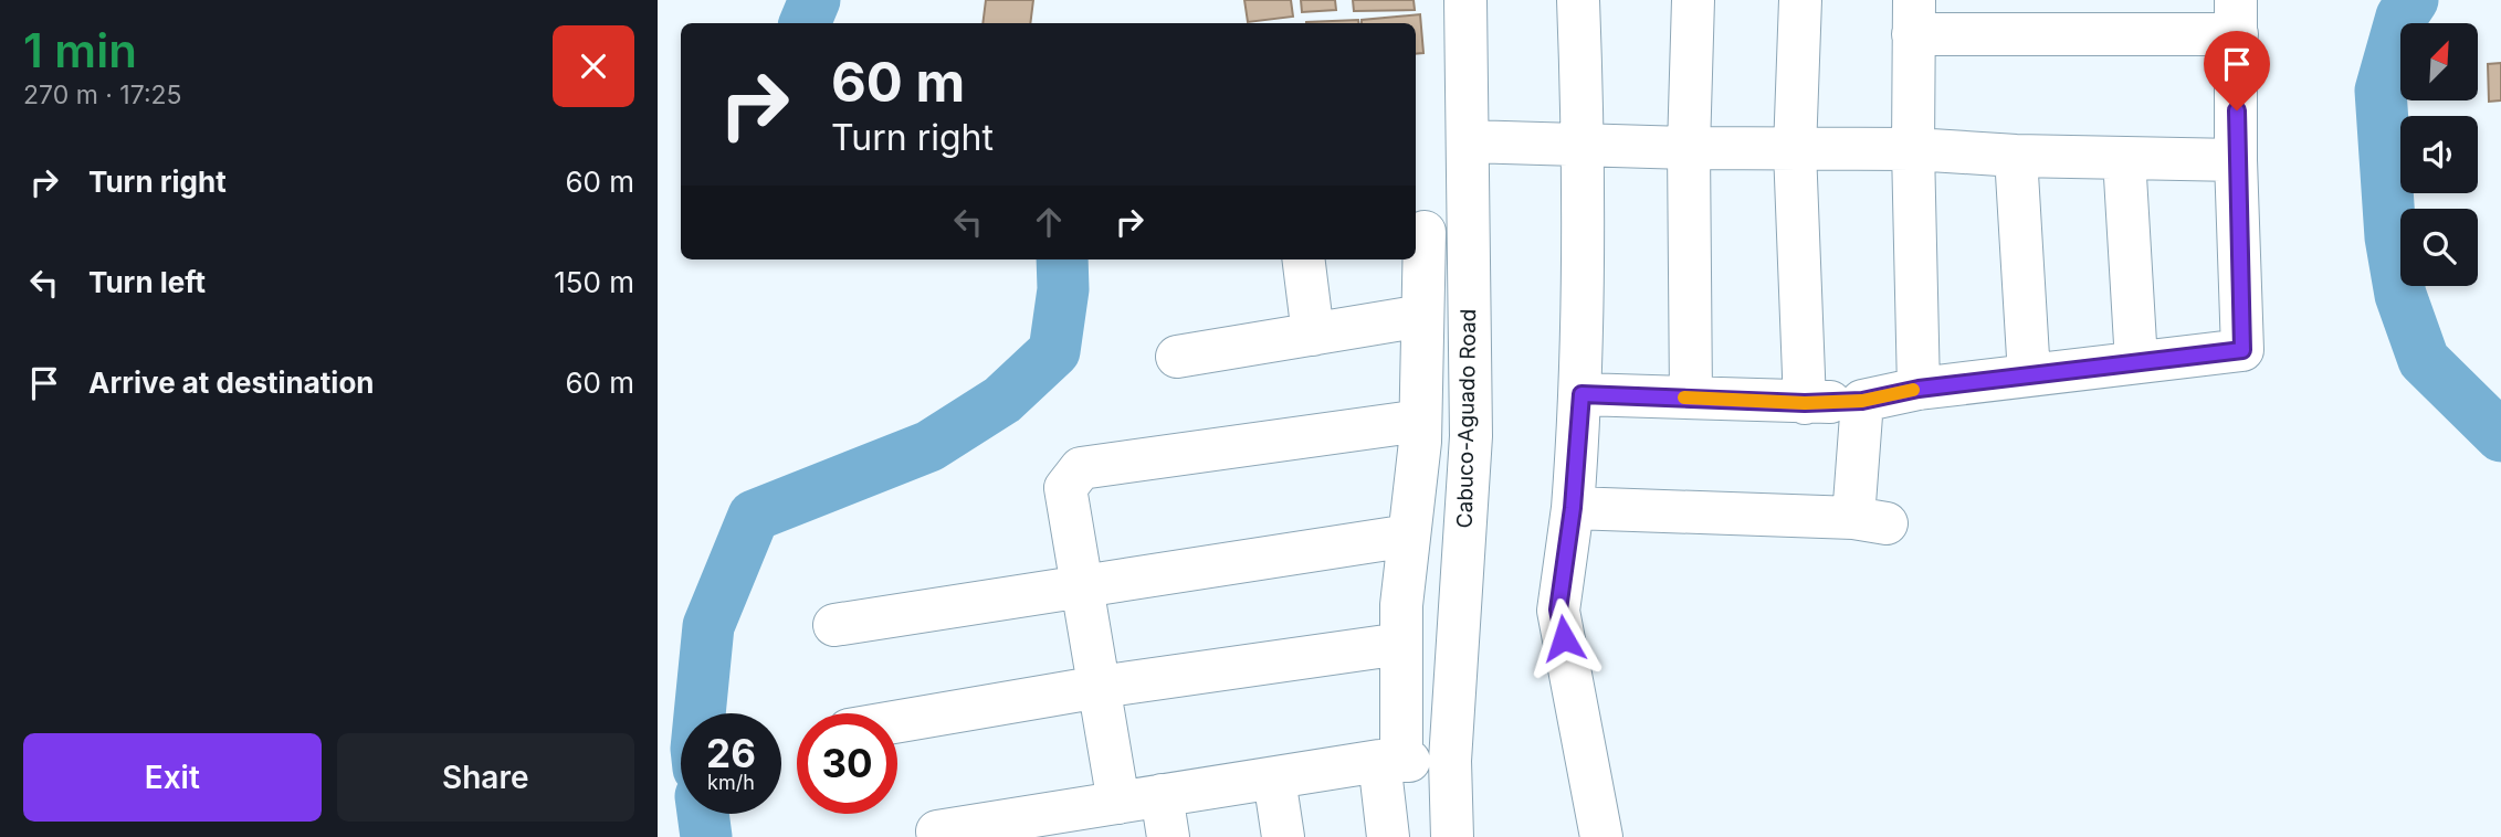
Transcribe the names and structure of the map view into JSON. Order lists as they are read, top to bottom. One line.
{"streets":{"street":["Cabuco-Aguado Road"]},"north":"top right","page":{"heading":["1 min","270 m · 17:25"],"turn":["60 m","Turn right"],"list":[{"name":"Turn right","value":"60 m"},{"name":"Turn left","value":"150 m"},{"name":"Arrive at destination","value":"60 m"}],"speed":"26 km/h","limit":"30","buttons":["Exit","Share"]}}
